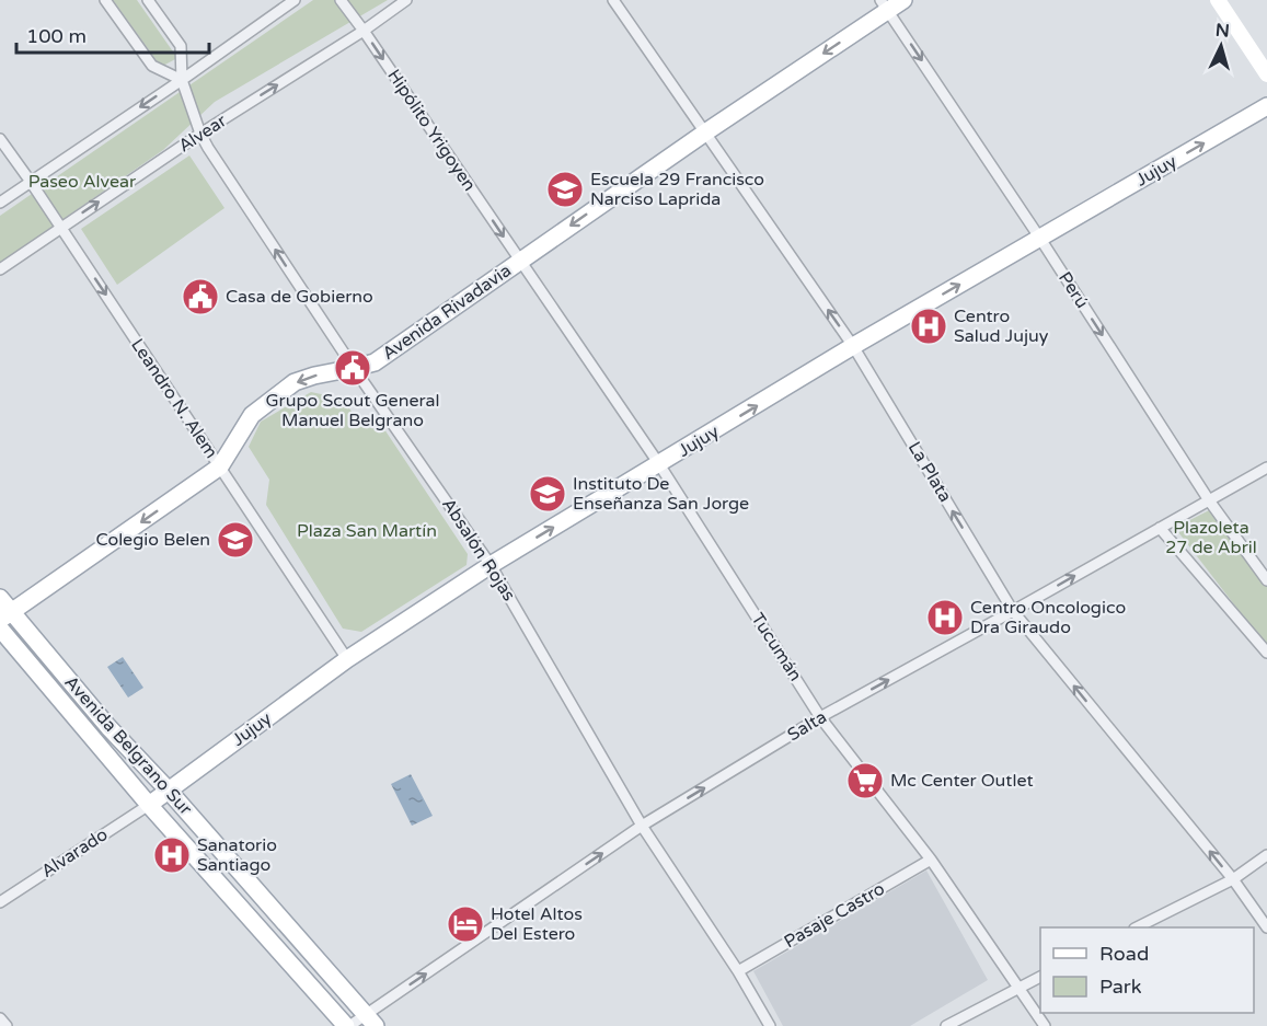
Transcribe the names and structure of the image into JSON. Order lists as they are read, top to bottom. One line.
{"streets":{"main road":["Jujuy","Avenida Rivadavia","Avenida Belgrano Sur"],"street":["Hipólito Yrigoyen","Alvear","Perú","Leandro N. Alem","La Plata","Absalón Rojas","Tucumán","Salta","Alvarado","Pasaje Castro"]},"crossings":[["Hipólito Yrigoyen","Alvear"],["Hipólito Yrigoyen","Avenida Rivadavia"],["Hipólito Yrigoyen","Tucumán"],["Alvear","Leandro N. Alem"],["Alvear","Absalón Rojas"],["Jujuy","Perú"],["Jujuy","Leandro N. Alem"],["Jujuy","La Plata"],["Jujuy","Absalón Rojas"],["Jujuy","Tucumán"],["Jujuy","Avenida Belgrano Sur"],["Jujuy","Alvarado"],["Perú","Avenida Rivadavia"],["Perú","Salta"],["Avenida Rivadavia","Leandro N. Alem"],["Avenida Rivadavia","La Plata"],["Avenida Rivadavia","Absalón Rojas"],["Avenida Rivadavia","Tucumán"],["Avenida Rivadavia","Avenida Belgrano Sur"],["La Plata","Salta"],["Absalón Rojas","Salta"],["Absalón Rojas","Pasaje Castro"],["Tucumán","Salta"],["Tucumán","Pasaje Castro"],["Salta","Avenida Belgrano Sur"],["Avenida Belgrano Sur","Alvarado"]],"one_way":["Hipólito Yrigoyen","Jujuy","Perú","Avenida Rivadavia","Leandro N. Alem","La Plata","Salta"],"parks":["Paseo Alvear","Plazoleta 27 de Abril","Plaza San Martín"],"places":{"school or university":["Escuela 29 Francisco Narciso Laprida","Instituto De Enseñanza San Jorge","Colegio Belen"],"public building":["Casa de Gobierno","Grupo Scout General Manuel Belgrano"],"hospital":["Centro Salud Jujuy","Centro Oncologico Dra Giraudo","Sanatorio Santiago"],"supermarket":["Mc Center Outlet"],"hotel":["Hotel Altos Del Estero"]},"legend":["Road","Park"],"scale_bar":"100 m","north":"top"}
